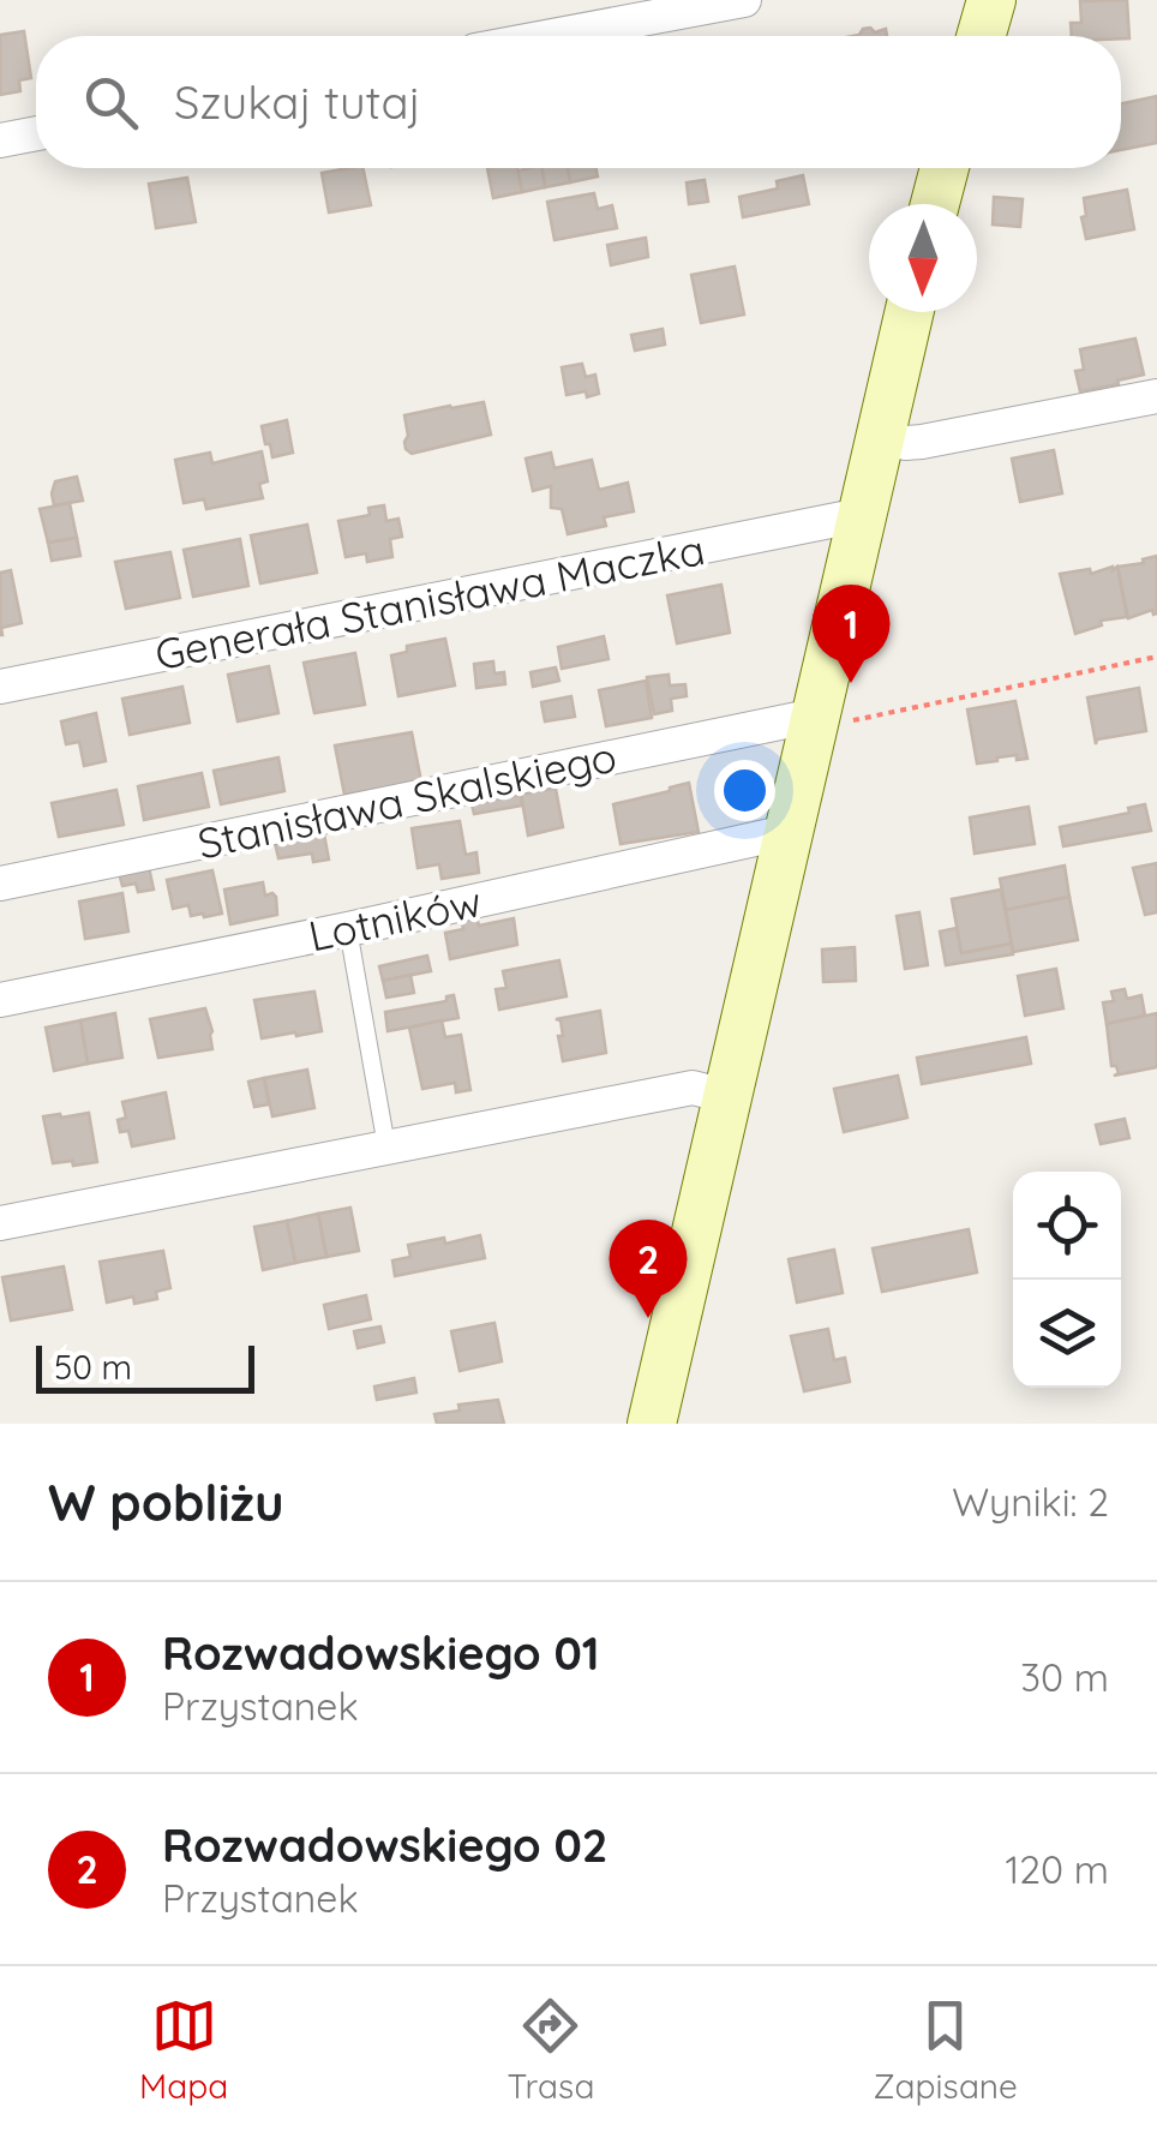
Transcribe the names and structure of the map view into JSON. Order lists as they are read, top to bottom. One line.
{"streets":{"street":["Generała Stanisława Maczka","Stanisława Skalskiego","Lotników"]},"scale_bar":"50 m","north":"bottom","page":{"search":"Szukaj tutaj","pins":["1","2"],"scale":"50 m","heading":["W pobliżu","Wyniki: 2"],"list":[{"mark":"1","name":"Rozwadowskiego 01","note":"Przystanek","value":"30 m"},{"mark":"2","name":"Rozwadowskiego 02","note":"Przystanek","value":"120 m"}],"nav":["Mapa","Trasa","Zapisane"]}}
